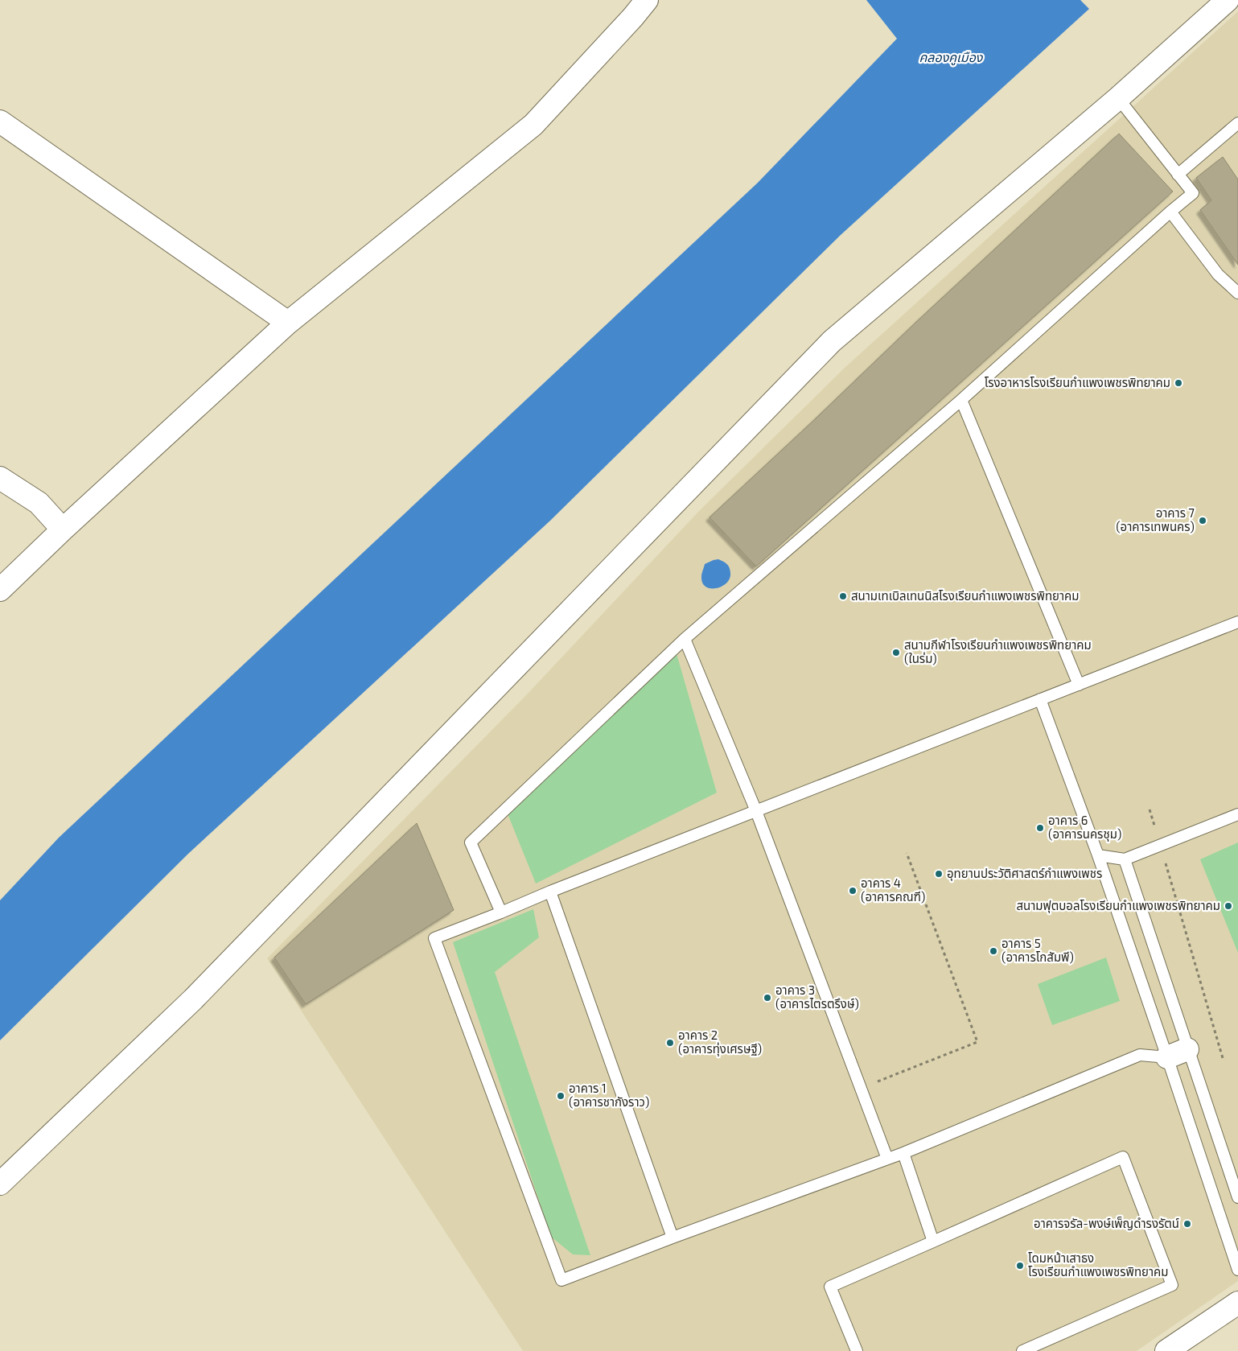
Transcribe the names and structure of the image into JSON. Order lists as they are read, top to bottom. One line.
{"water":["คลองคูเมือง"],"places":["โรงอาหารโรงเรียนกำแพงเพชรพิทยาคม","อาคาร 7 (อาคารเทพนคร)","สนามเทเบิลเทนนิสโรงเรียนกำแพงเพชรพิทยาคม","สนามกีฬาโรงเรียนกำแพงเพชรพิทยาคม (ในร่ม)","อาคาร 6 (อาคารนครชุม)","อุทยานประวัติศาสตร์กำแพงเพชร","อาคาร 4 (อาคารคณฑี)","สนามฟุตบอลโรงเรียนกำแพงเพชรพิทยาคม","อาคาร 5 (อาคารโกสัมพี)","อาคาร 3 (อาคารไตรตรึงษ์)","อาคาร 2 (อาคารทุ่งเศรษฐี)","อาคาร 1 (อาคารชากังราว)","อาคารจรัล-พงษ์เพ็ญดำรงรัตน์","โดมหน้าเสาธง โรงเรียนกำแพงเพชรพิทยาคม"]}
